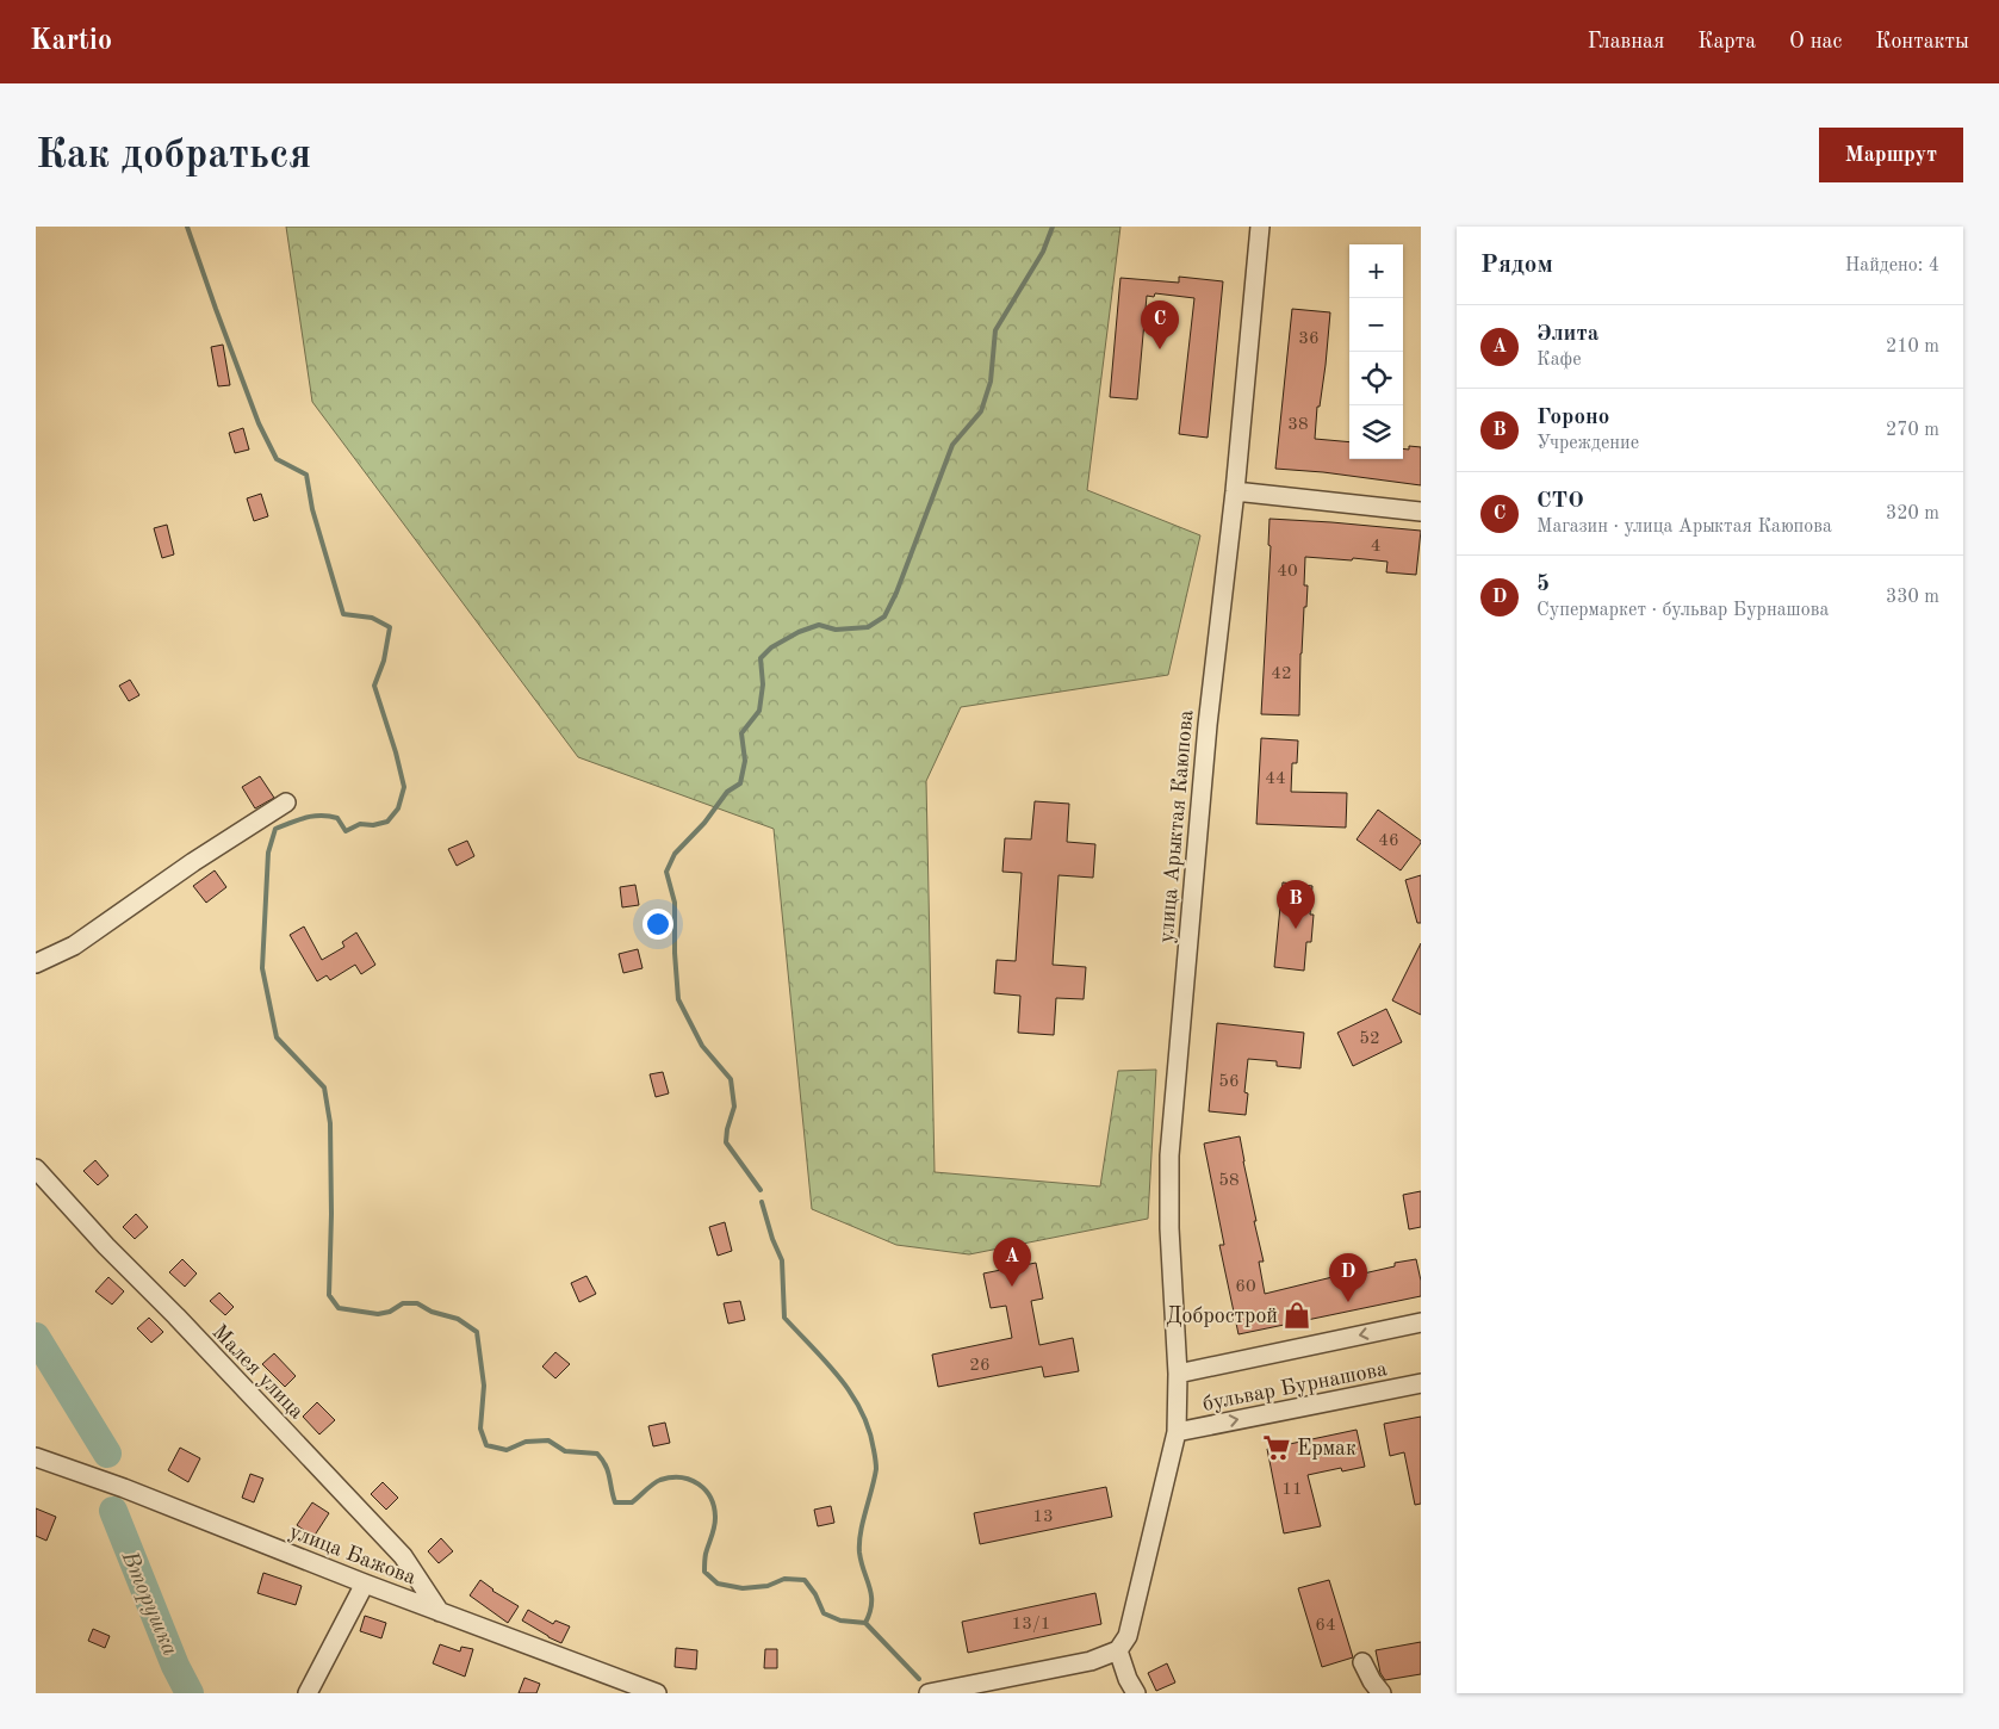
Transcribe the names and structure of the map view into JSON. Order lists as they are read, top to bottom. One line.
{"streets":{"street":["улица Арыктая Каюпова","Малея улица","бульвар Бурнашова","улица Бажова"]},"crossings":[["улица Арыктая Каюпова","бульвар Бурнашова"],["Малея улица","улица Бажова"]],"water":["Вторушка"],"places":{"shop":["Добрострой"],"supermarket":["Ермак"]},"house_numbers":["36","38","4","40","42","44","46","52","56","58","60","26","11","13","13/1","64"],"page":{"header":"Kartio","nav":["Главная","Карта","О нас","Контакты"],"buttons":"Маршрут","title":"Как добраться","heading":["Рядом","Найдено: 4"],"map_buttons":["+","−"],"pins":["C","B","A","D"],"list":[{"mark":"A","name":"Элита","note":"Кафе","value":"210 m"},{"mark":"B","name":"Гороно","note":"Учреждение","value":"270 m"},{"mark":"C","name":"СТО","note":"Магазин · улица Арыктая Каюпова","value":"320 m"},{"mark":"D","name":"5","note":"Супермаркет · бульвар Бурнашова","value":"330 m"}]}}
